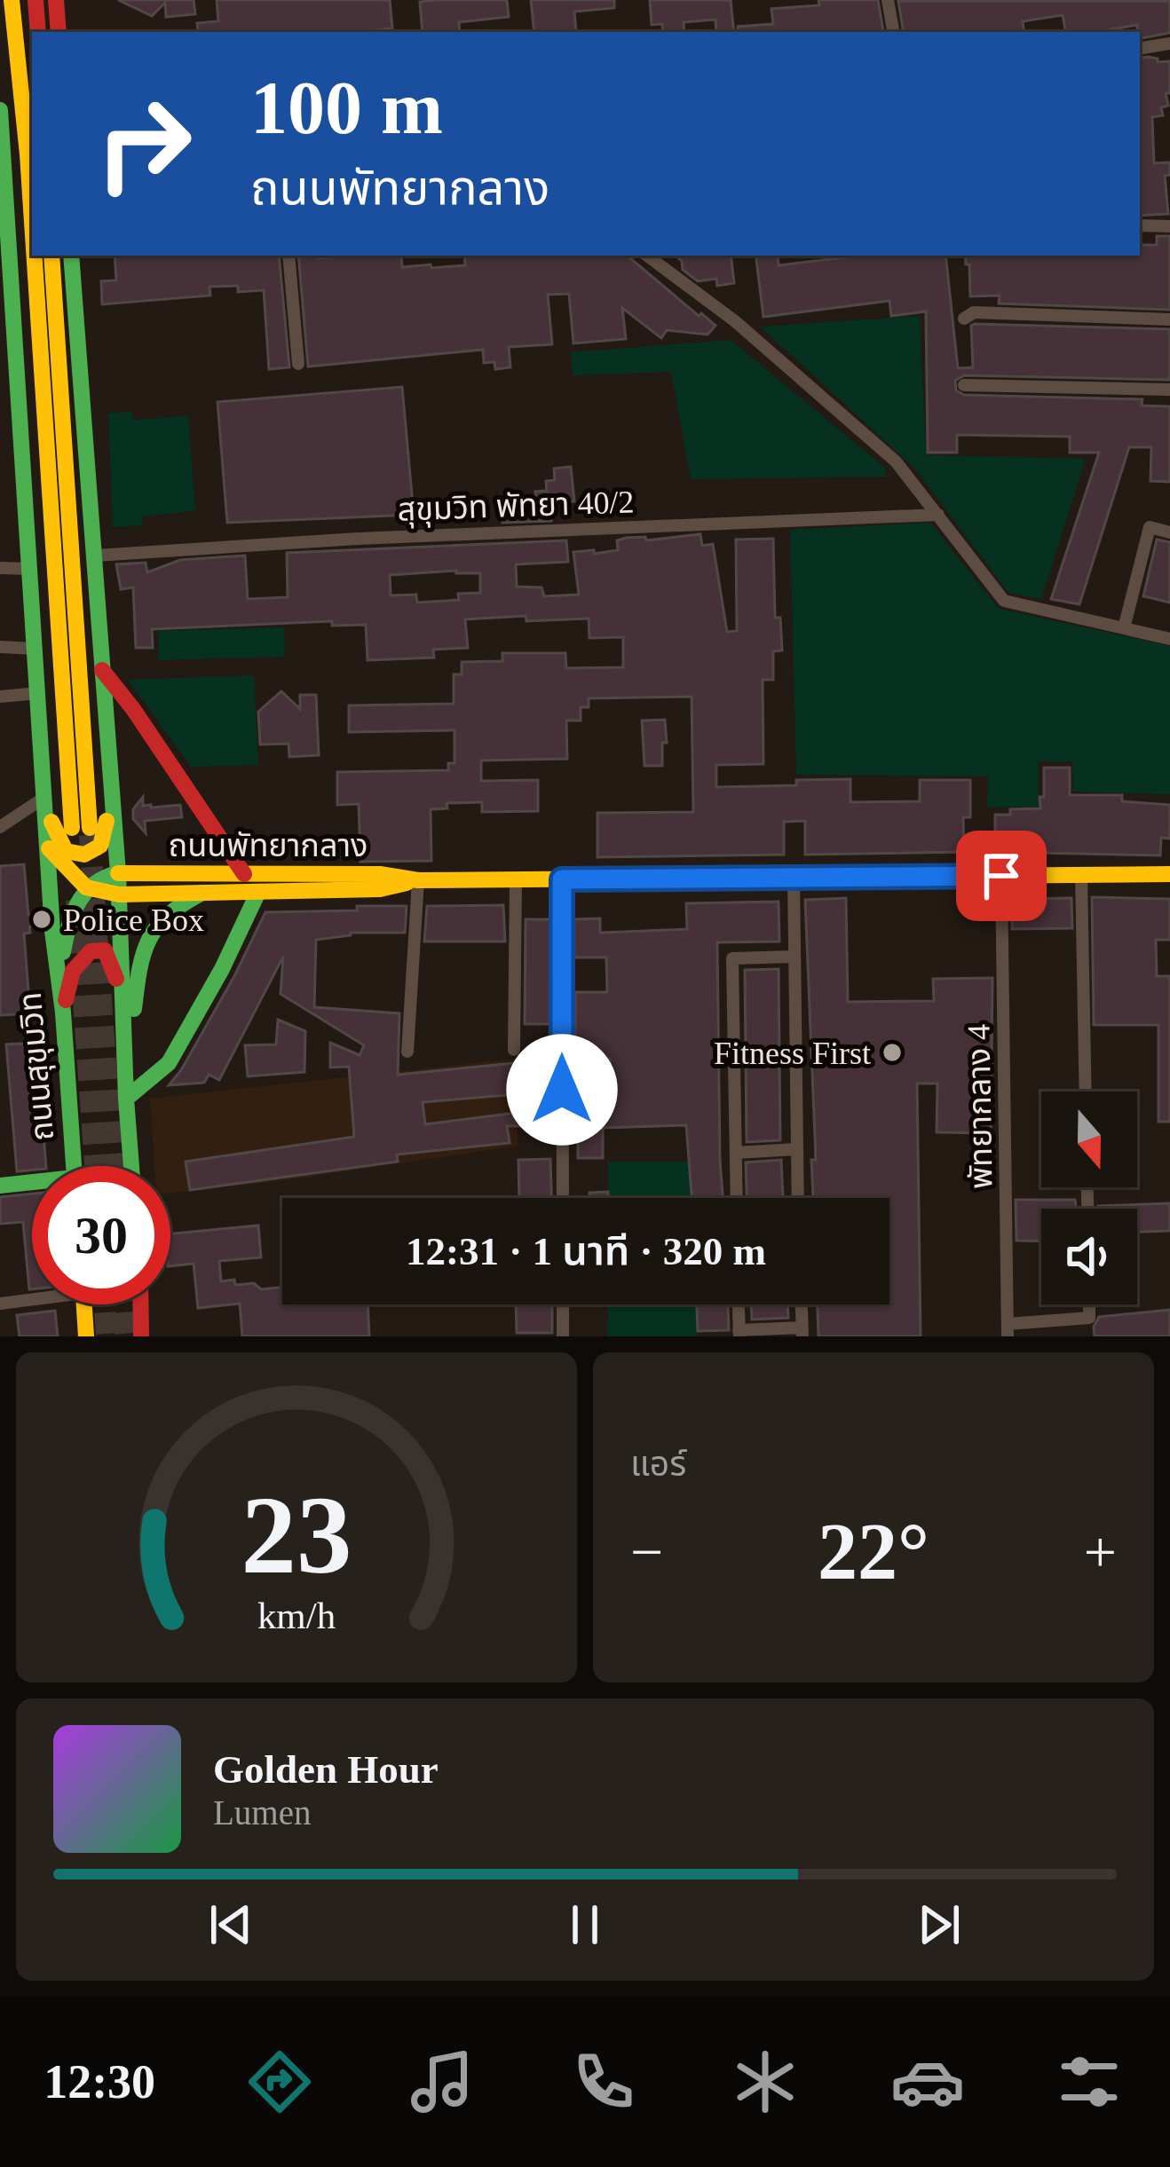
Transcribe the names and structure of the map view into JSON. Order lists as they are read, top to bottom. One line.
{"streets":{"main road":["ถนนพัทยากลาง","ถนนสุขุมวิท"],"street":["สุขุมวิท พัทยา 40/2","พัทยากลาง 4"]},"crossings":[["ถนนพัทยากลาง","พัทยากลาง 4"]],"places":["Police Box","Fitness First"],"north":"bottom","page":{"turn":["100 m","ถนนพัทยากลาง"],"limit":"30","trip":"12:31 · 1 นาที · 320 m","tile":"แอร์","heat":["−","22°","+"],"song":["Golden Hour","Lumen"],"tabs":"12:30","gauge":["23","km/h"]}}
